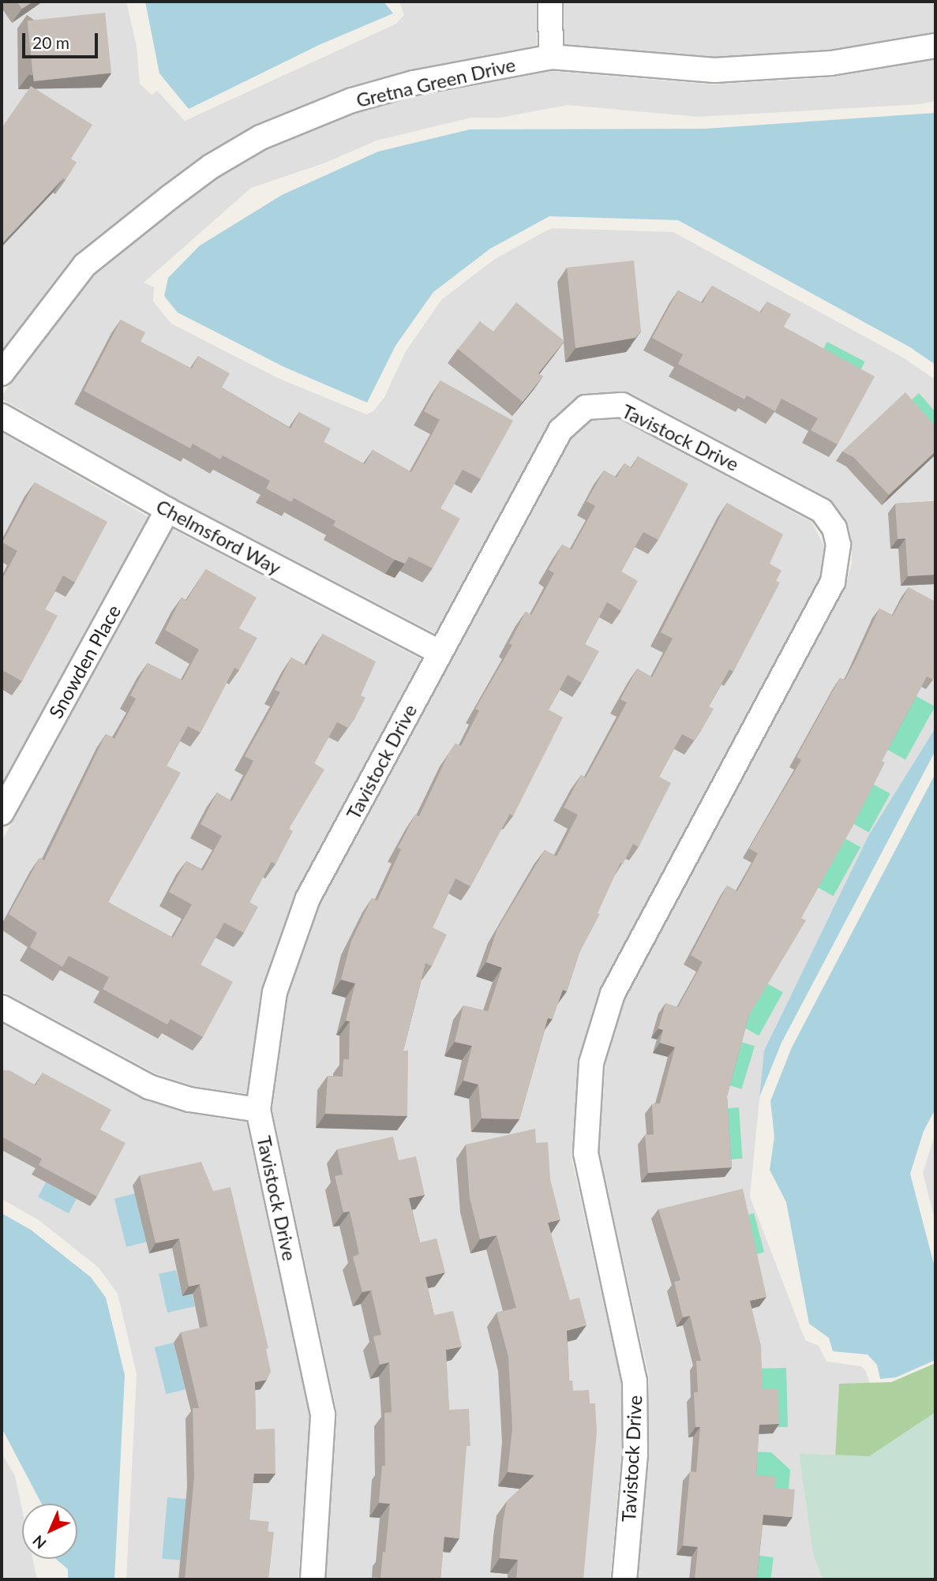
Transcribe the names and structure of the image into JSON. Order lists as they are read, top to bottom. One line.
{"streets":{"street":["Gretna Green Drive","Tavistock Drive","Chelmsford Way","Snowden Place"]},"crossings":[["Tavistock Drive","Chelmsford Way"],["Chelmsford Way","Snowden Place"]],"scale_bar":"20 m","north":"bottom left"}
